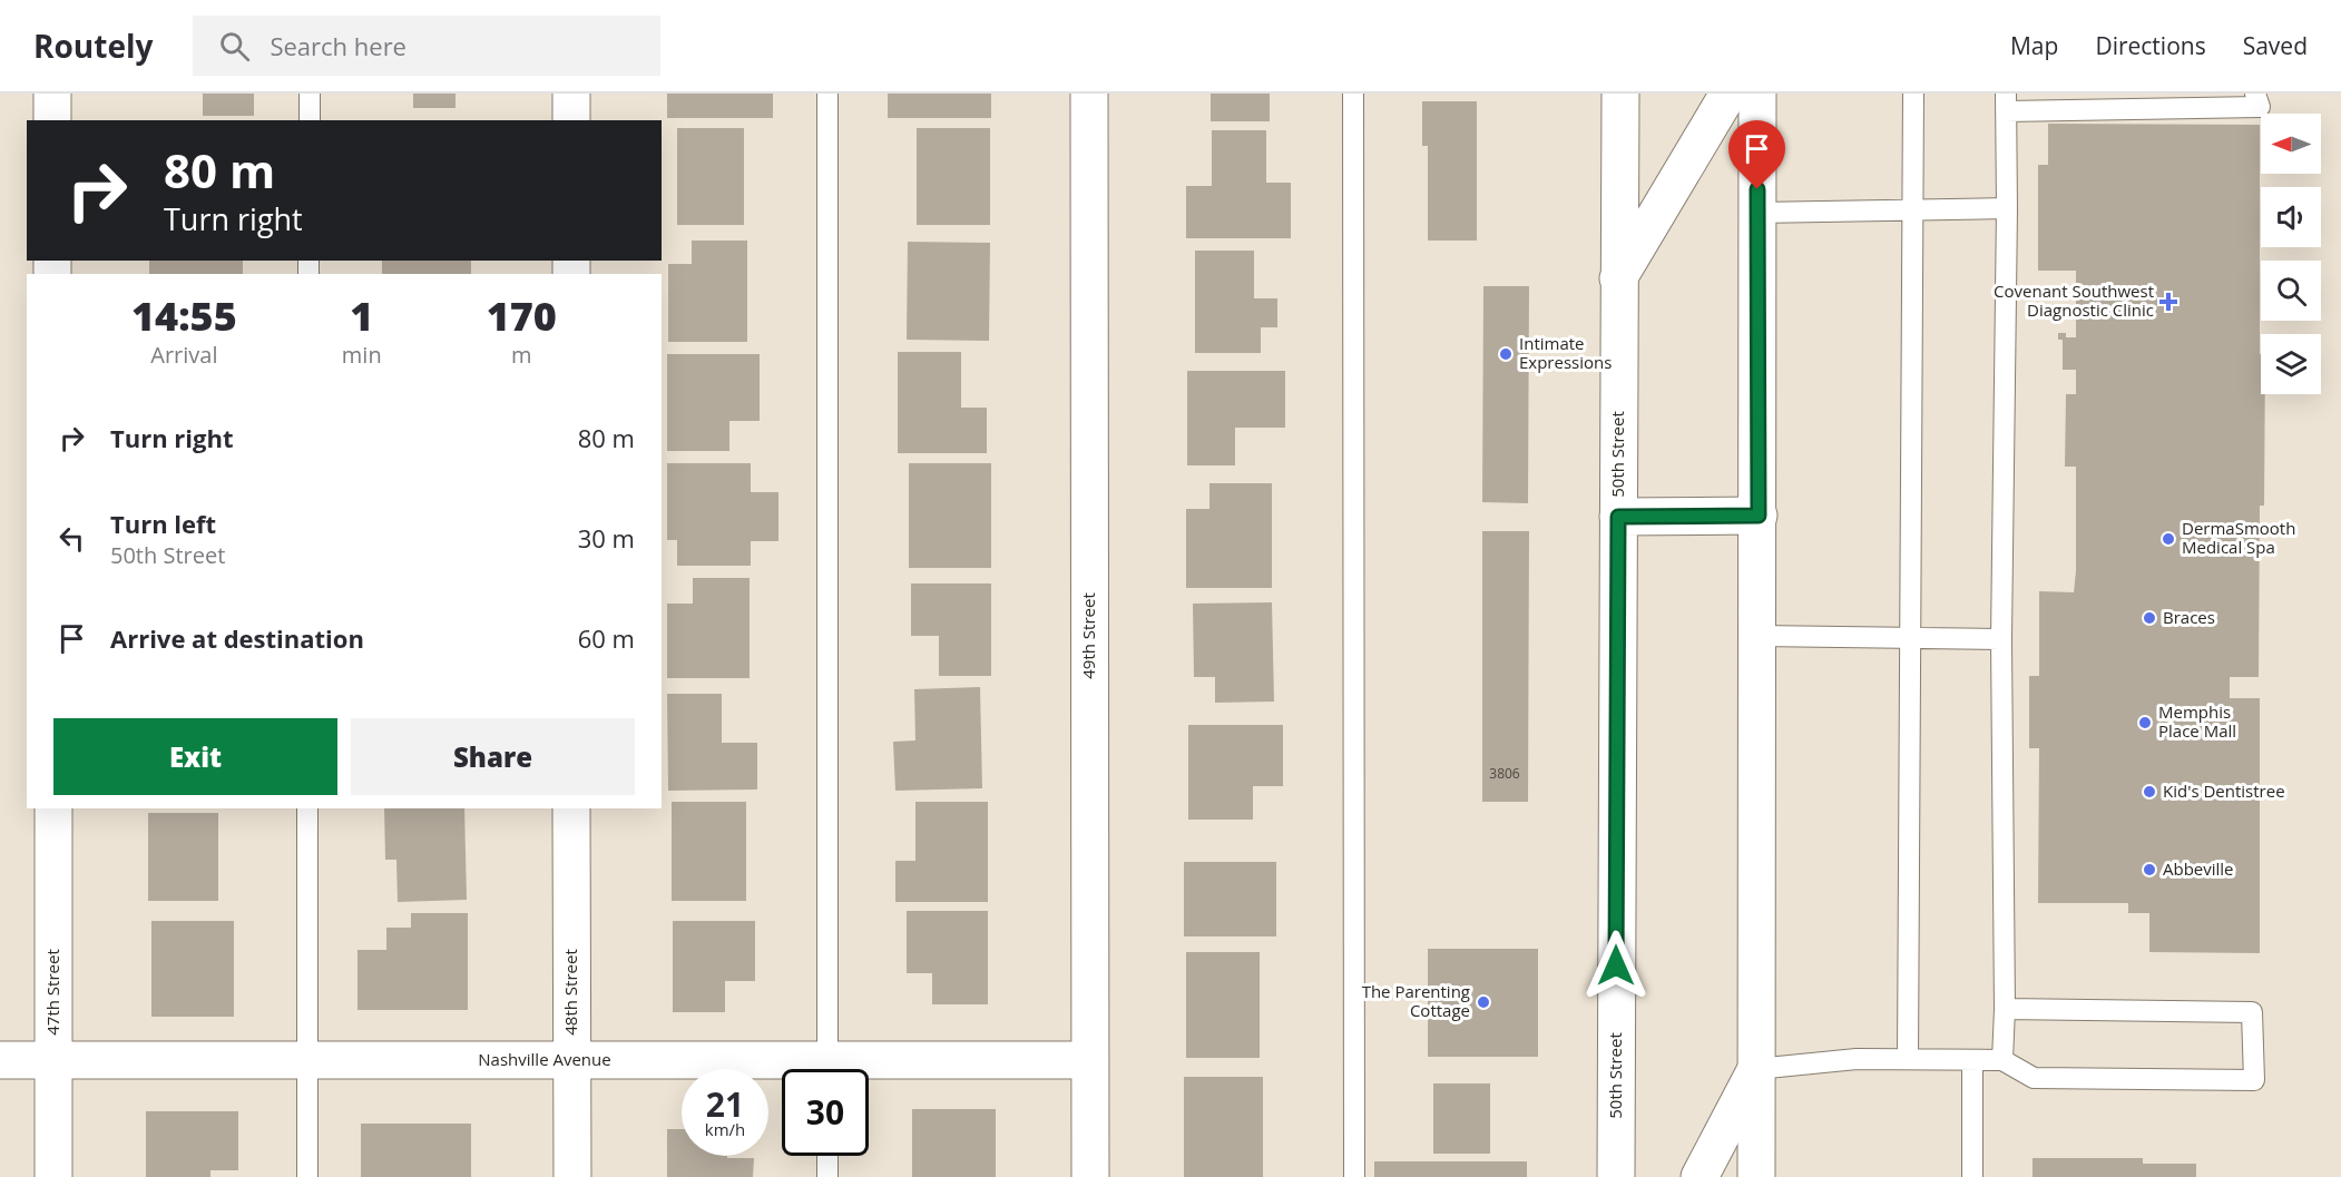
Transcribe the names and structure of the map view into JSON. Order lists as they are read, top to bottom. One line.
{"streets":{"street":["50th Street","49th Street","47th Street","48th Street","Nashville Avenue"]},"crossings":[["49th Street","Nashville Avenue"],["47th Street","Nashville Avenue"],["48th Street","Nashville Avenue"]],"places":{"health":["Covenant Southwest Diagnostic Clinic"],"other":["Intimate Expressions","DermaSmooth Medical Spa","Braces","Memphis Place Mall","Kid's Dentistree","Abbeville","The Parenting Cottage"]},"house_numbers":["3806"],"north":"left","page":{"header":"Routely","search":"Search here","nav":["Map","Directions","Saved"],"turn":["80 m","Turn right"],"eta":["14:55","Arrival","1","min","170","m"],"list":[{"name":"Turn right","value":"80 m"},{"name":"Turn left","note":"50th Street","value":"30 m"},{"name":"Arrive at destination","value":"60 m"}],"buttons":["Exit","Share"],"speed":"21 km/h","limit":"30"}}
